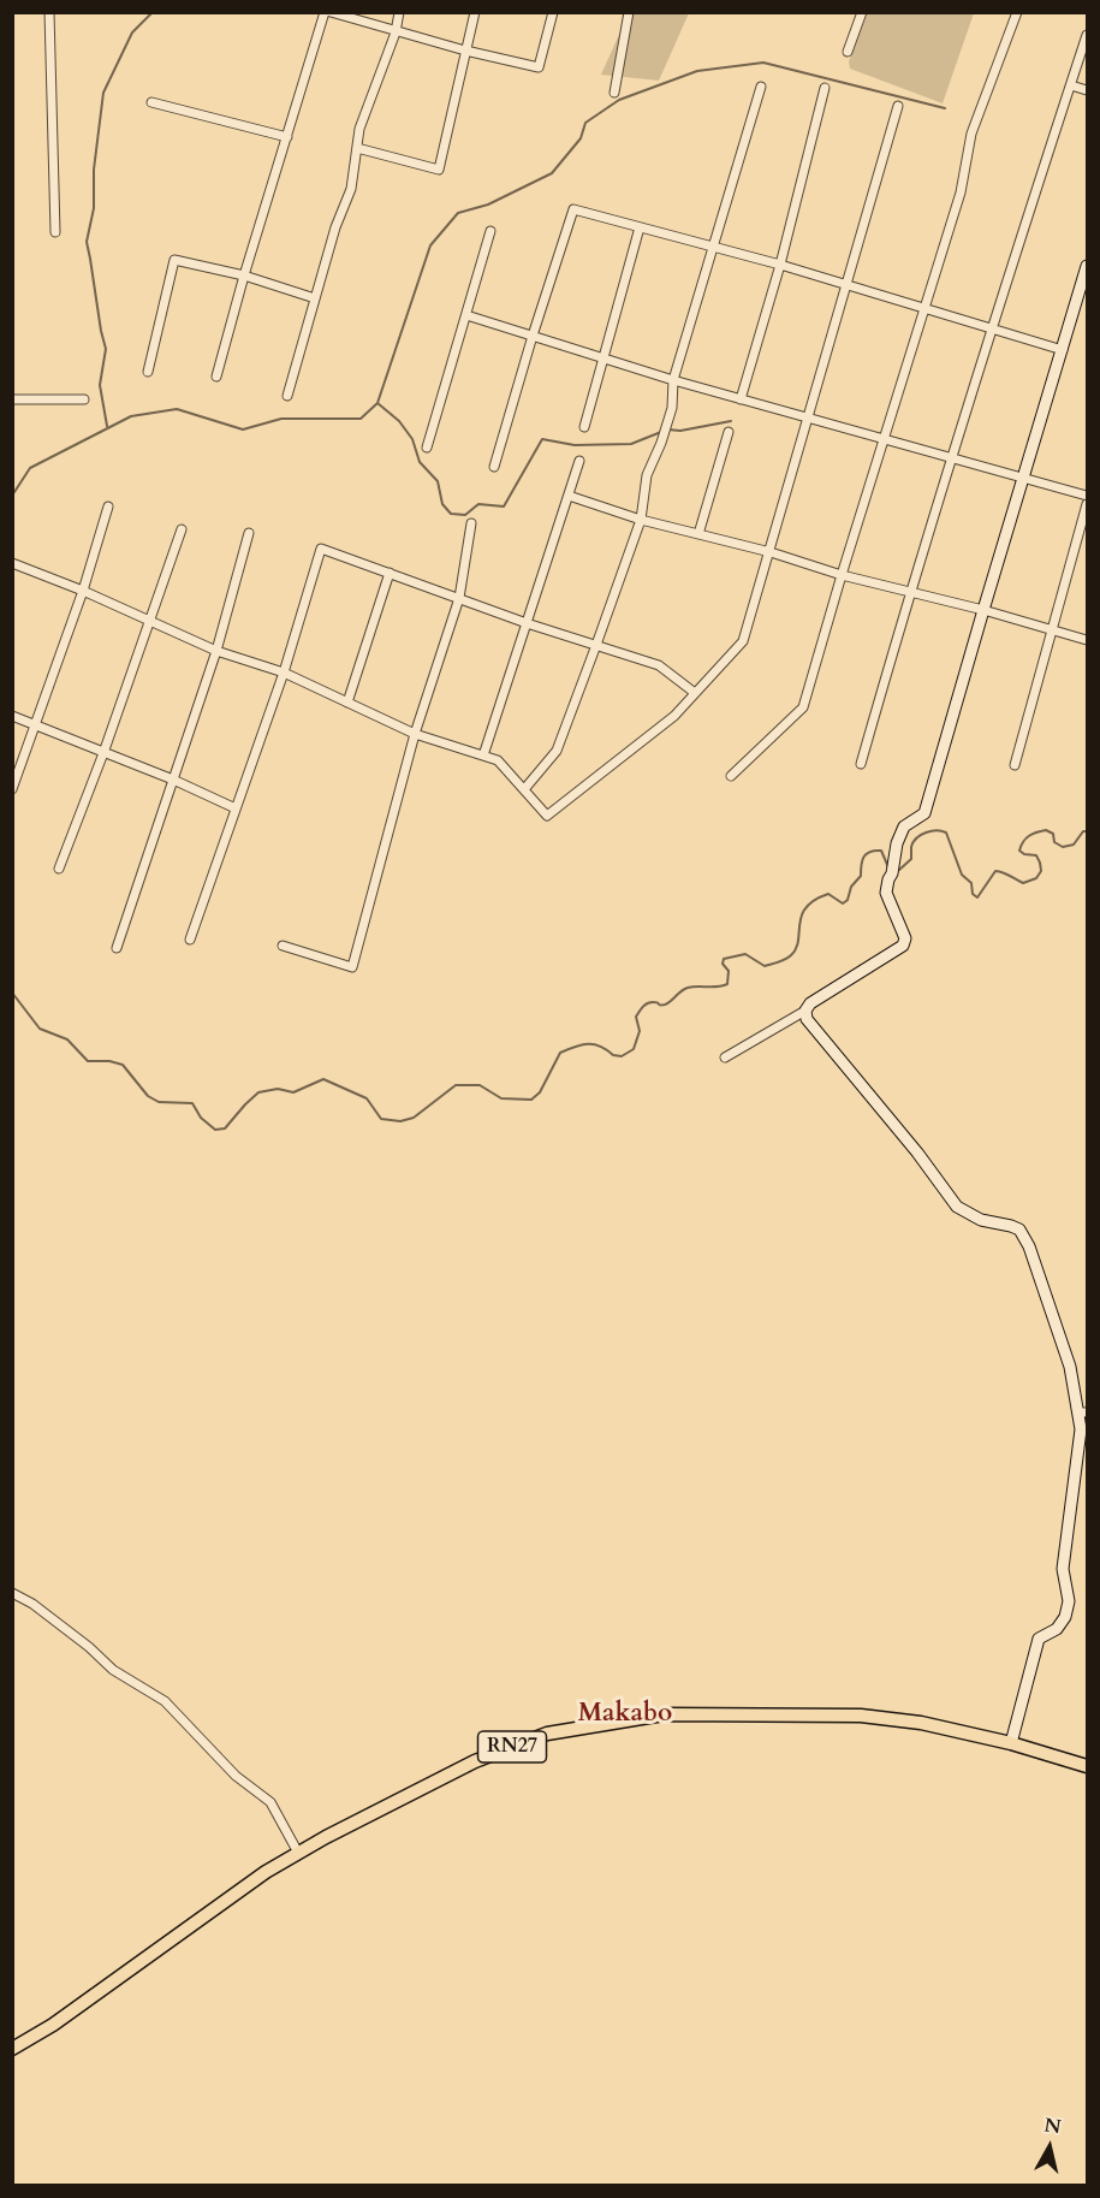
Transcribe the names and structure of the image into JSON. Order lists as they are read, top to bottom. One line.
{"streets":{"main road":["RN27"]},"districts":["Makabo"],"north":"top"}
